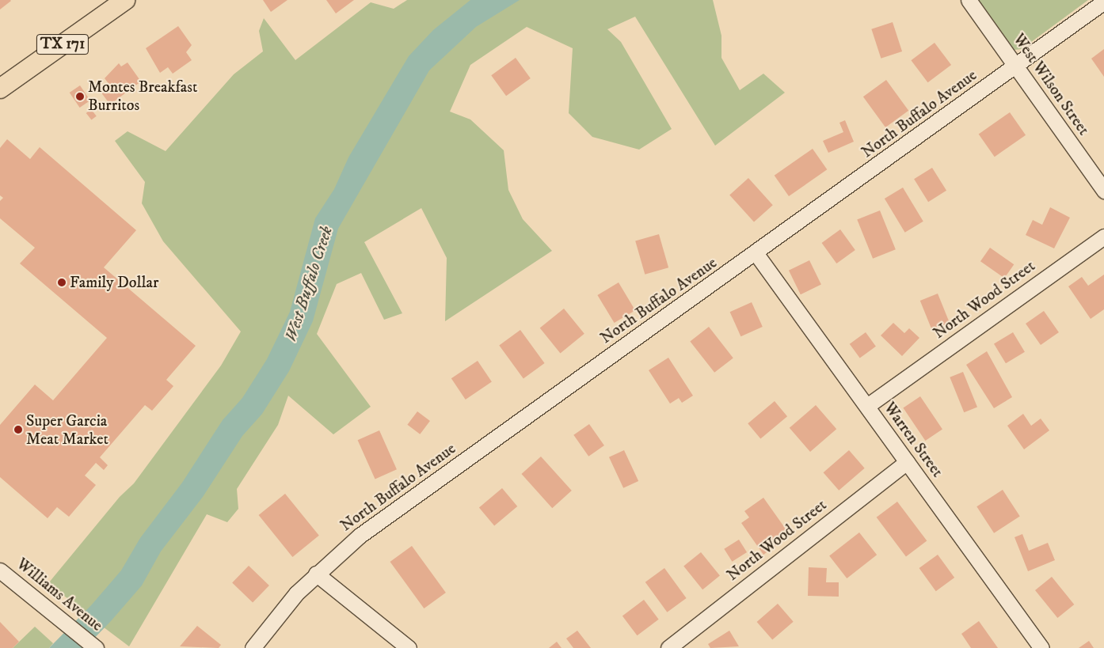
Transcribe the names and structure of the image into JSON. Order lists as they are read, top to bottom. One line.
{"streets":{"main road":["TX 171"],"street":["West Wilson Street","North Buffalo Avenue","North Wood Street","Warren Street","Williams Avenue"]},"crossings":[["West Wilson Street","North Buffalo Avenue"],["North Buffalo Avenue","Warren Street"],["North Wood Street","Warren Street"]],"water":["West Buffalo Creek"],"places":["Montes Breakfast Burritos","Family Dollar","Super Garcia Meat Market"]}
